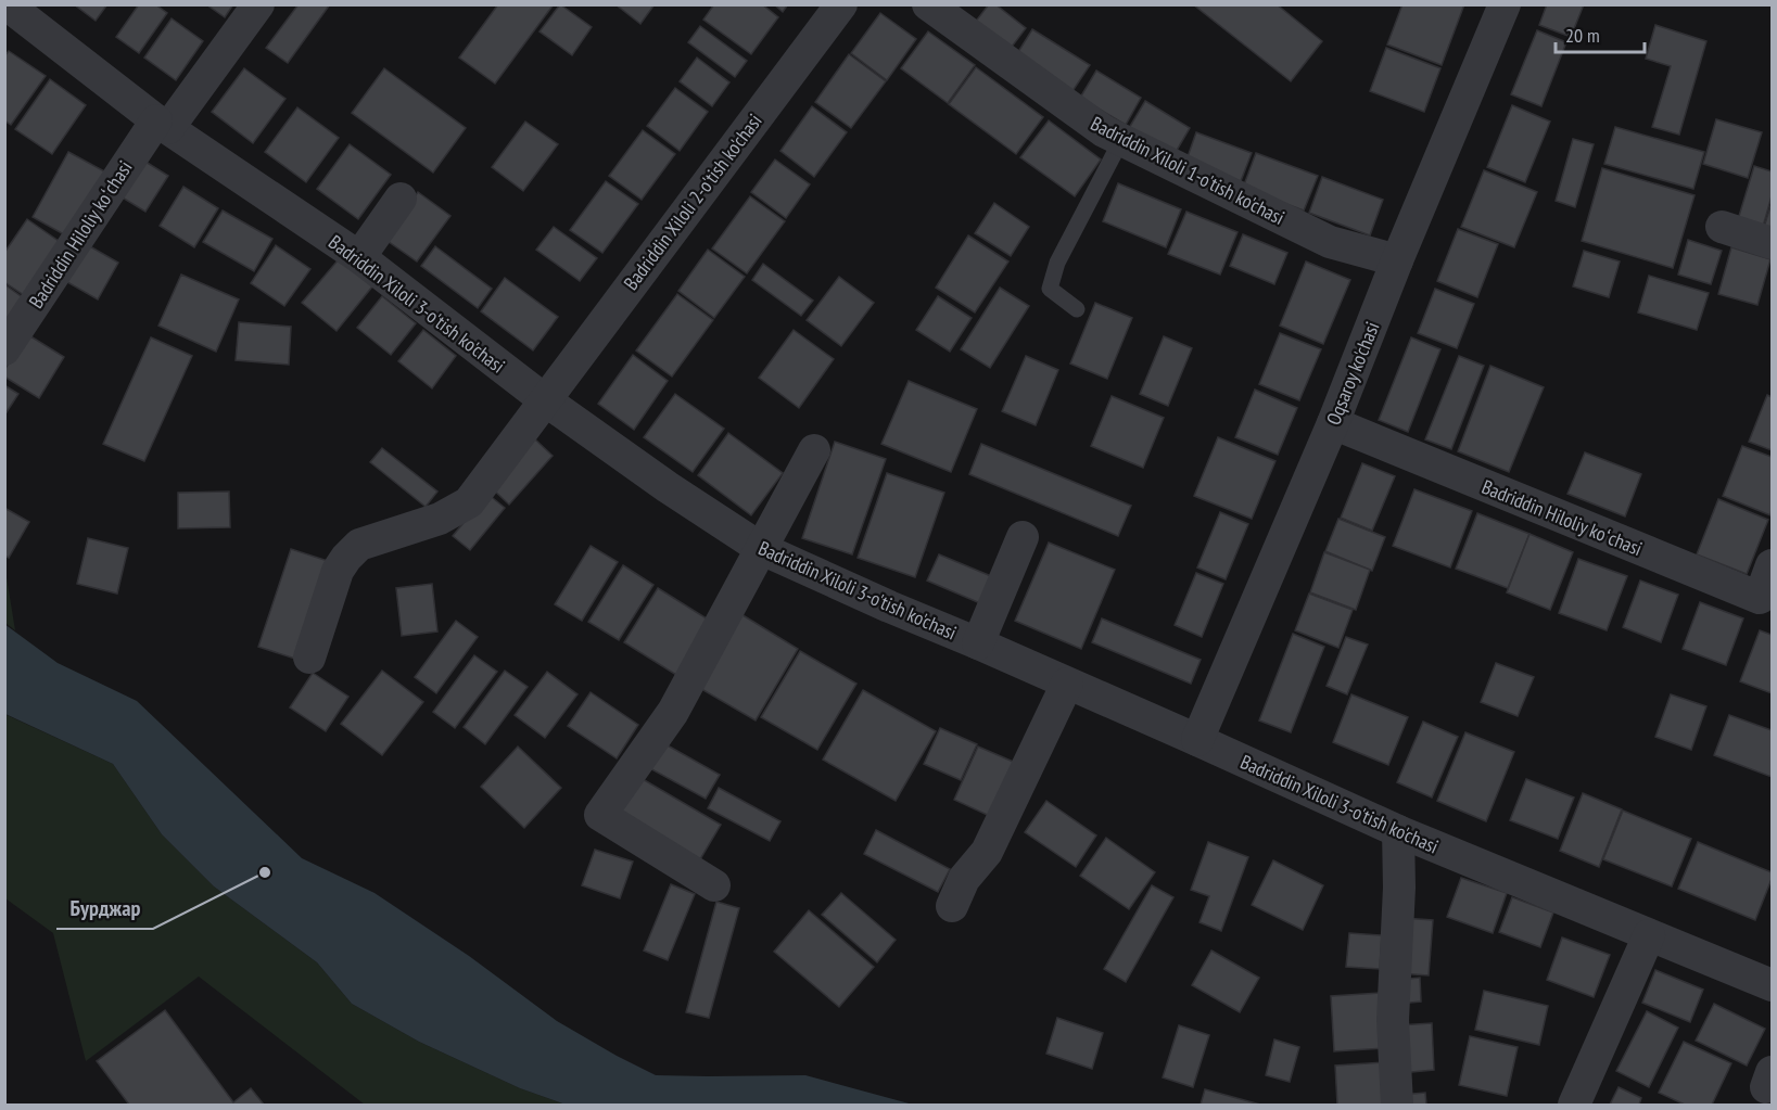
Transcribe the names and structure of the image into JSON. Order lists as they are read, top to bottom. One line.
{"streets":{"street":["Badriddin Xiloli 1-o'tish ko'chasi","Badriddin Xiloli 2-o'tish ko'chasi","Badriddin Hiloliy koʻchasi","Badriddin Xiloli 3-o'tish ko'chasi","Oqsaroy ko'chasi"]},"crossings":[["Badriddin Xiloli 1-o'tish ko'chasi","Oqsaroy ko'chasi"],["Badriddin Xiloli 2-o'tish ko'chasi","Badriddin Xiloli 3-o'tish ko'chasi"],["Badriddin Hiloliy koʻchasi","Badriddin Xiloli 3-o'tish ko'chasi"],["Badriddin Hiloliy koʻchasi","Oqsaroy ko'chasi"],["Badriddin Xiloli 3-o'tish ko'chasi","Oqsaroy ko'chasi"]],"places":["Бурджар"],"scale_bar":"20 m"}
